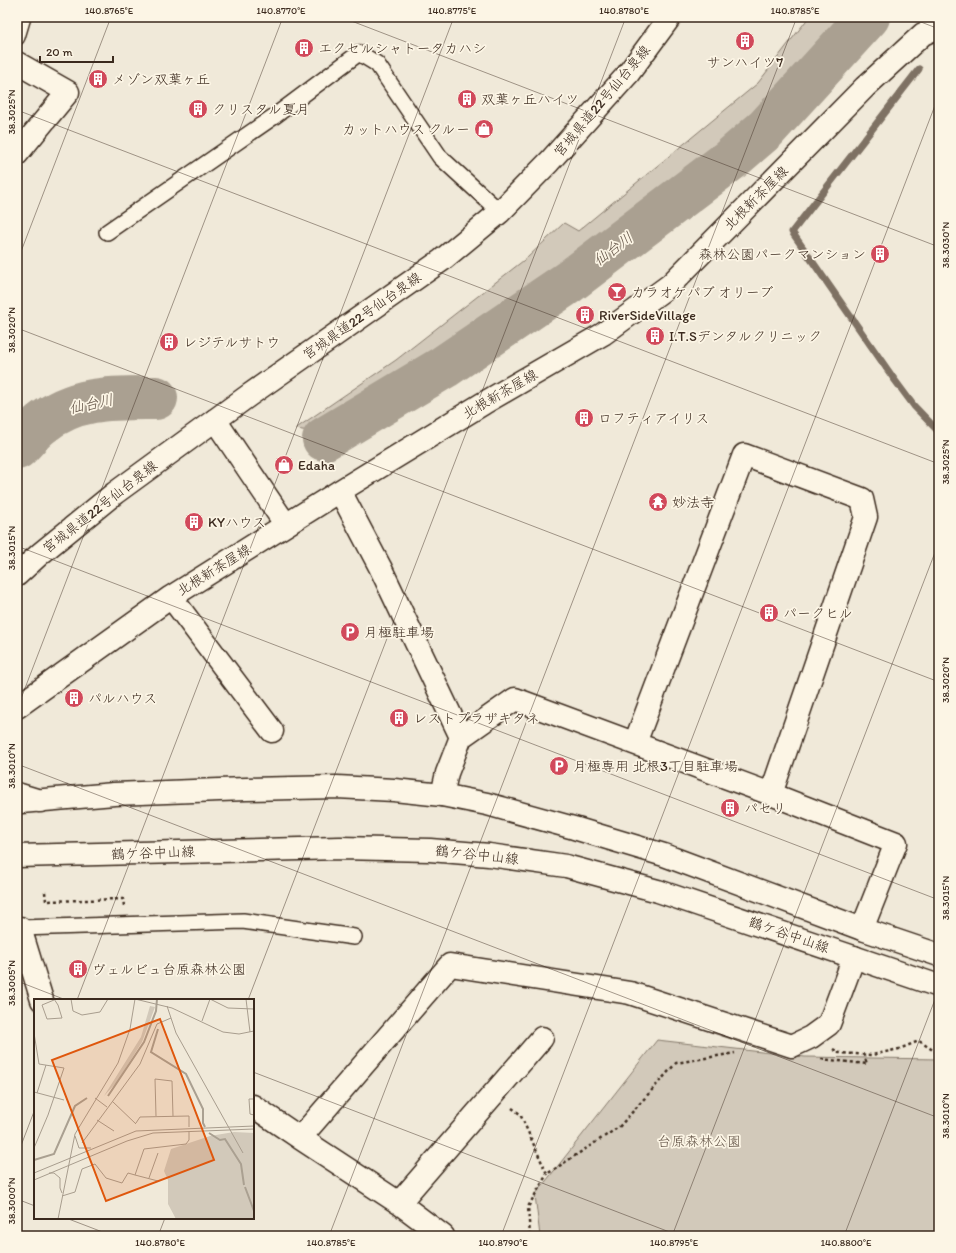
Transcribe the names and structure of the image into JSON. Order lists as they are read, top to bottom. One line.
{"streets":{"street":["宮城県道22号仙台泉線","北根新茶屋線","鶴ケ谷中山線"]},"water":["仙台川"],"parks":["台原森林公園"],"places":{"building":["サンハイツ7","エクセルシャトータカハシ","メゾン双葉ヶ丘","双葉ヶ丘ハイツ","クリスタル夏月","森林公園パークマンション","RiverSideVillage","I.T.Sデンタルクリニック","レジテルサトウ","ロフティアイリス","KYハウス","パークヒル","パルハウス","レストプラザキタネ","パセリ","ヴェルビュ台原森林公園"],"shop":["カットハウス クルー","Edaha"],"bar":["カラオケパブ オリーブ"],"temple":["妙法寺"],"parking":["月極駐車場","月極専用 北根3丁目駐車場"]},"scale_bar":"20 m","coordinates":["140.8765°E","140.8770°E","140.8775°E","140.8780°E","140.8785°E","38.3025°N","38.3030°N","38.3020°N","38.3015°N","38.3010°N","38.3005°N","38.3000°N","140.8790°E","140.8795°E","140.8800°E"]}
